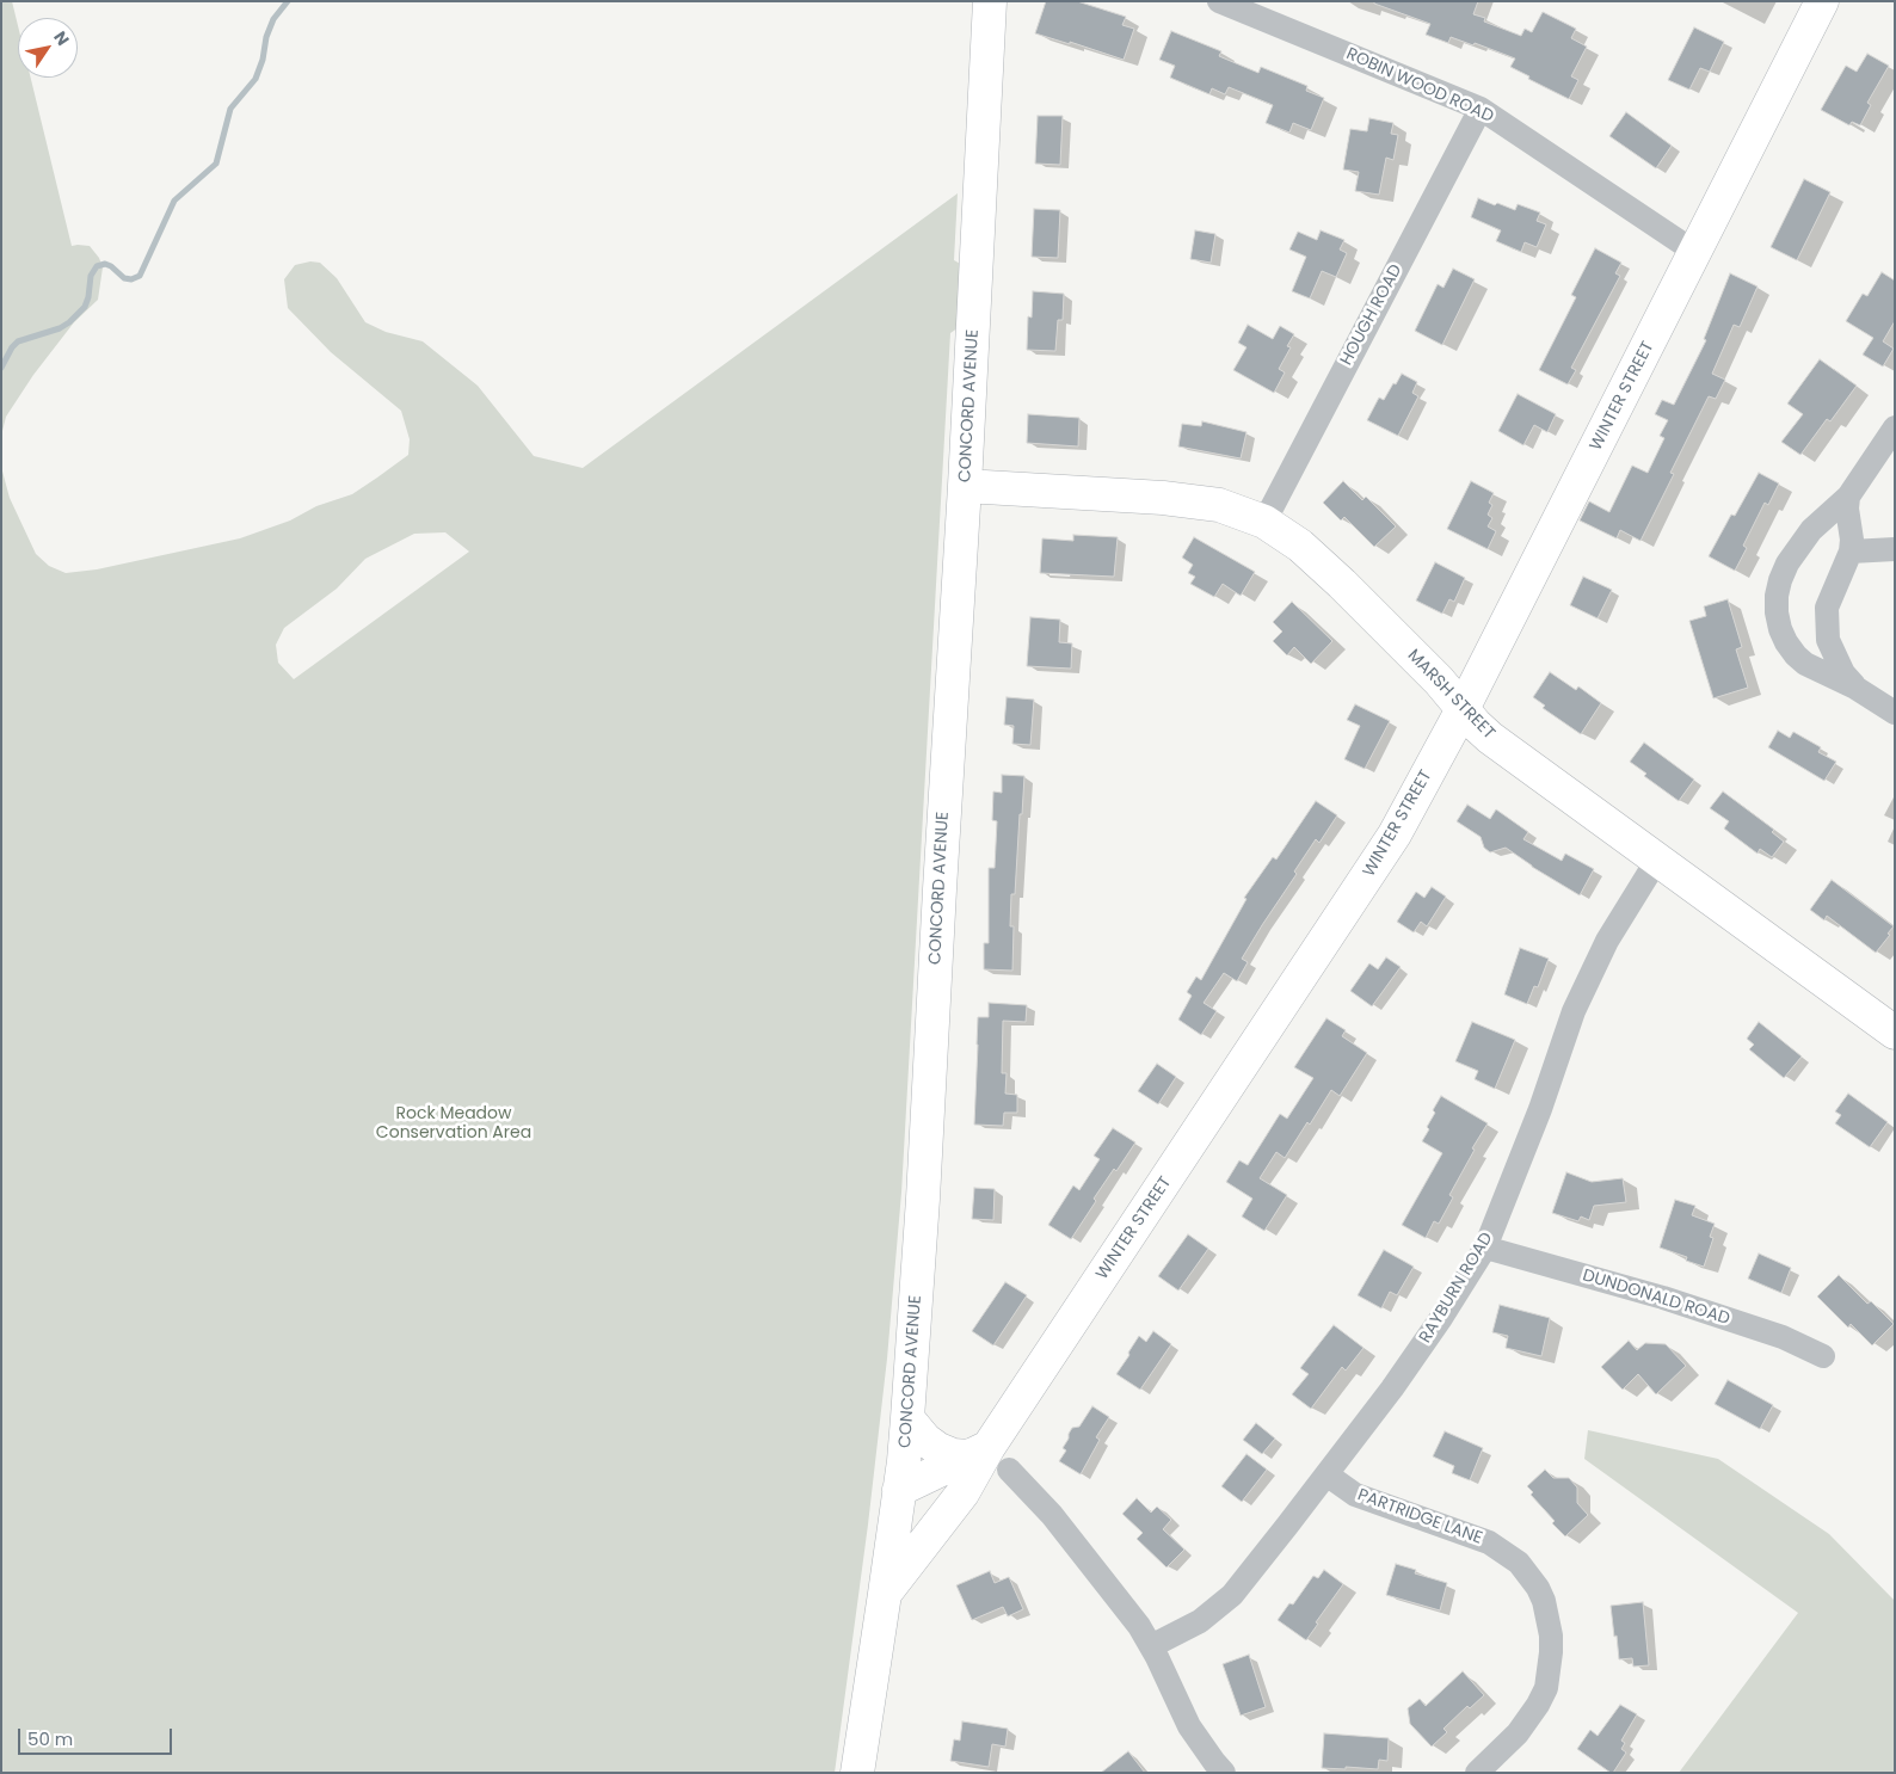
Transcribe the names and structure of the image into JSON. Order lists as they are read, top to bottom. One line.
{"streets":{"main road":["WINTER STREET","CONCORD AVENUE","MARSH STREET"],"street":["ROBIN WOOD ROAD","HOUGH ROAD","RAYBURN ROAD","DUNDONALD ROAD","PARTRIDGE LANE"]},"crossings":[["ROBIN WOOD ROAD","HOUGH ROAD"],["ROBIN WOOD ROAD","WINTER STREET"],["HOUGH ROAD","MARSH STREET"],["WINTER STREET","CONCORD AVENUE"],["WINTER STREET","MARSH STREET"],["CONCORD AVENUE","MARSH STREET"],["MARSH STREET","RAYBURN ROAD"],["RAYBURN ROAD","DUNDONALD ROAD"],["RAYBURN ROAD","PARTRIDGE LANE"]],"parks":["Rock Meadow Conservation Area"],"scale_bar":"50 m","north":"top right"}
